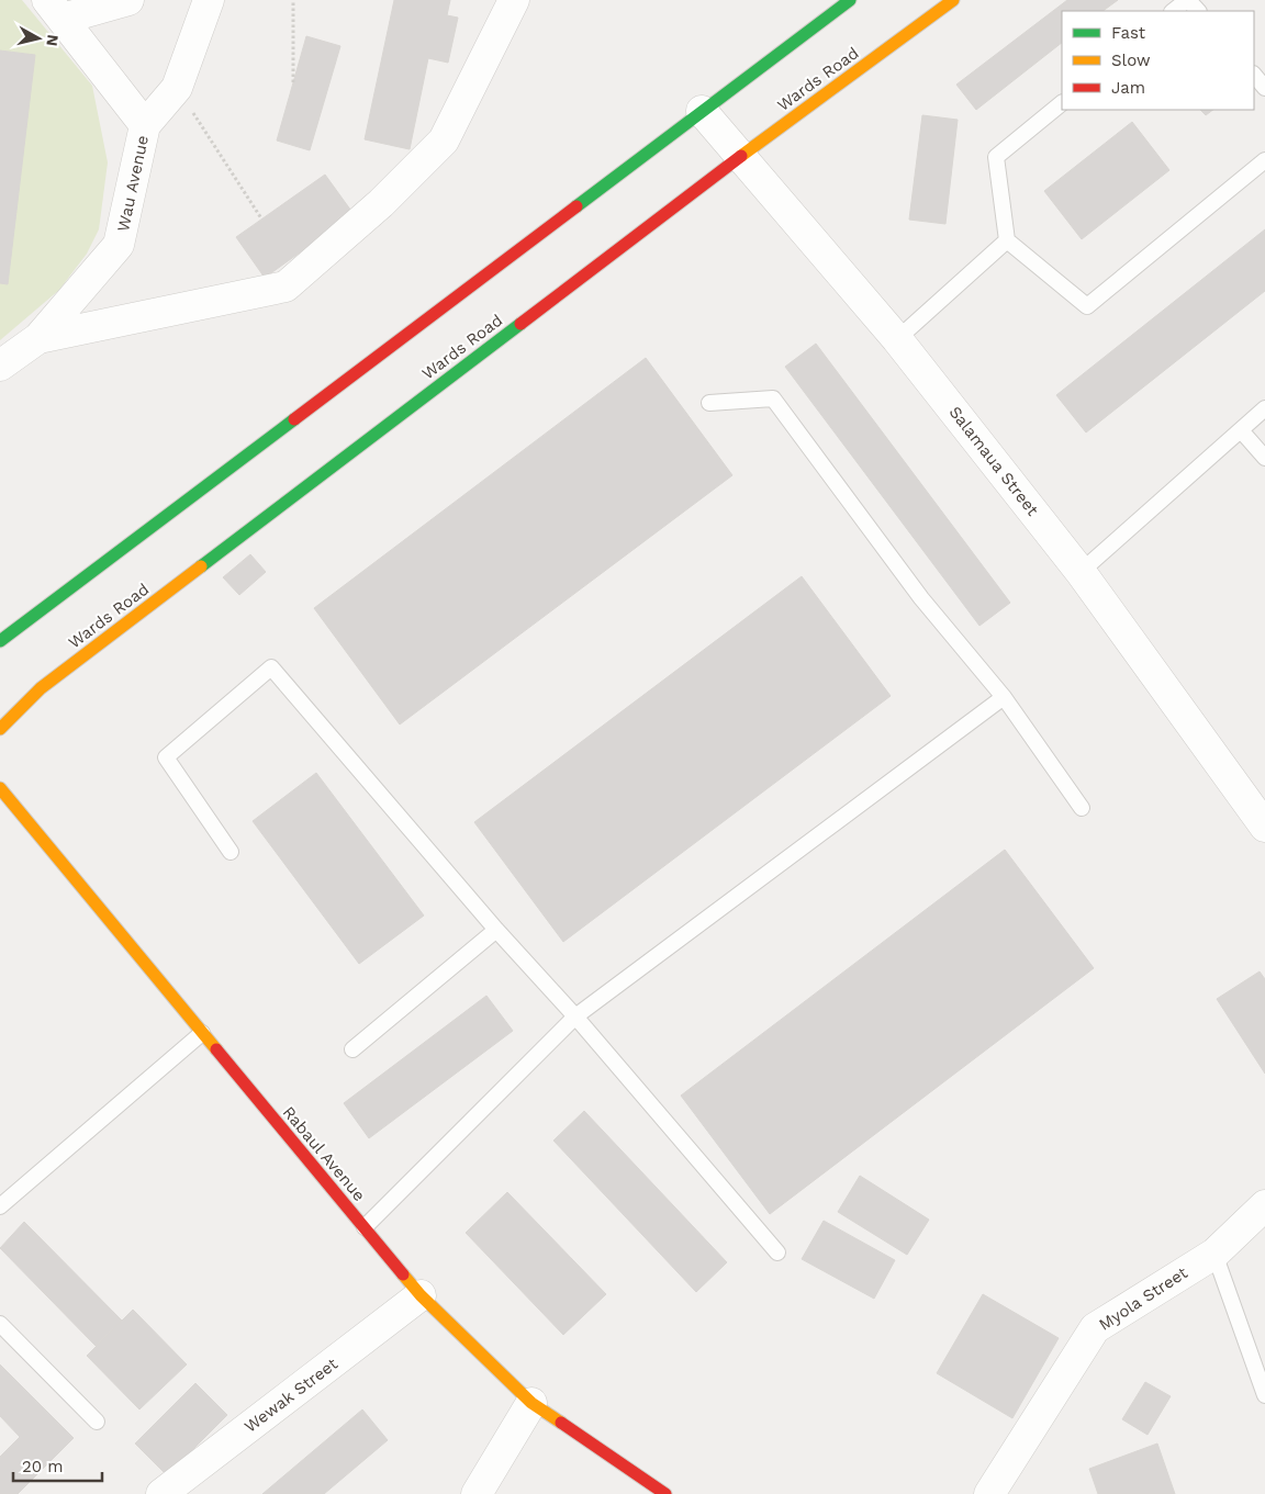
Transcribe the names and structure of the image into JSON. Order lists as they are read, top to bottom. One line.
{"streets":{"main road":["Wards Road","Rabaul Avenue"],"street":["Wau Avenue","Salamaua Street","Myola Street","Wewak Street"]},"crossings":[["Wards Road","Salamaua Street"],["Rabaul Avenue","Wewak Street"]],"legend":["Fast","Slow","Jam"],"scale_bar":"20 m","north":"right"}
